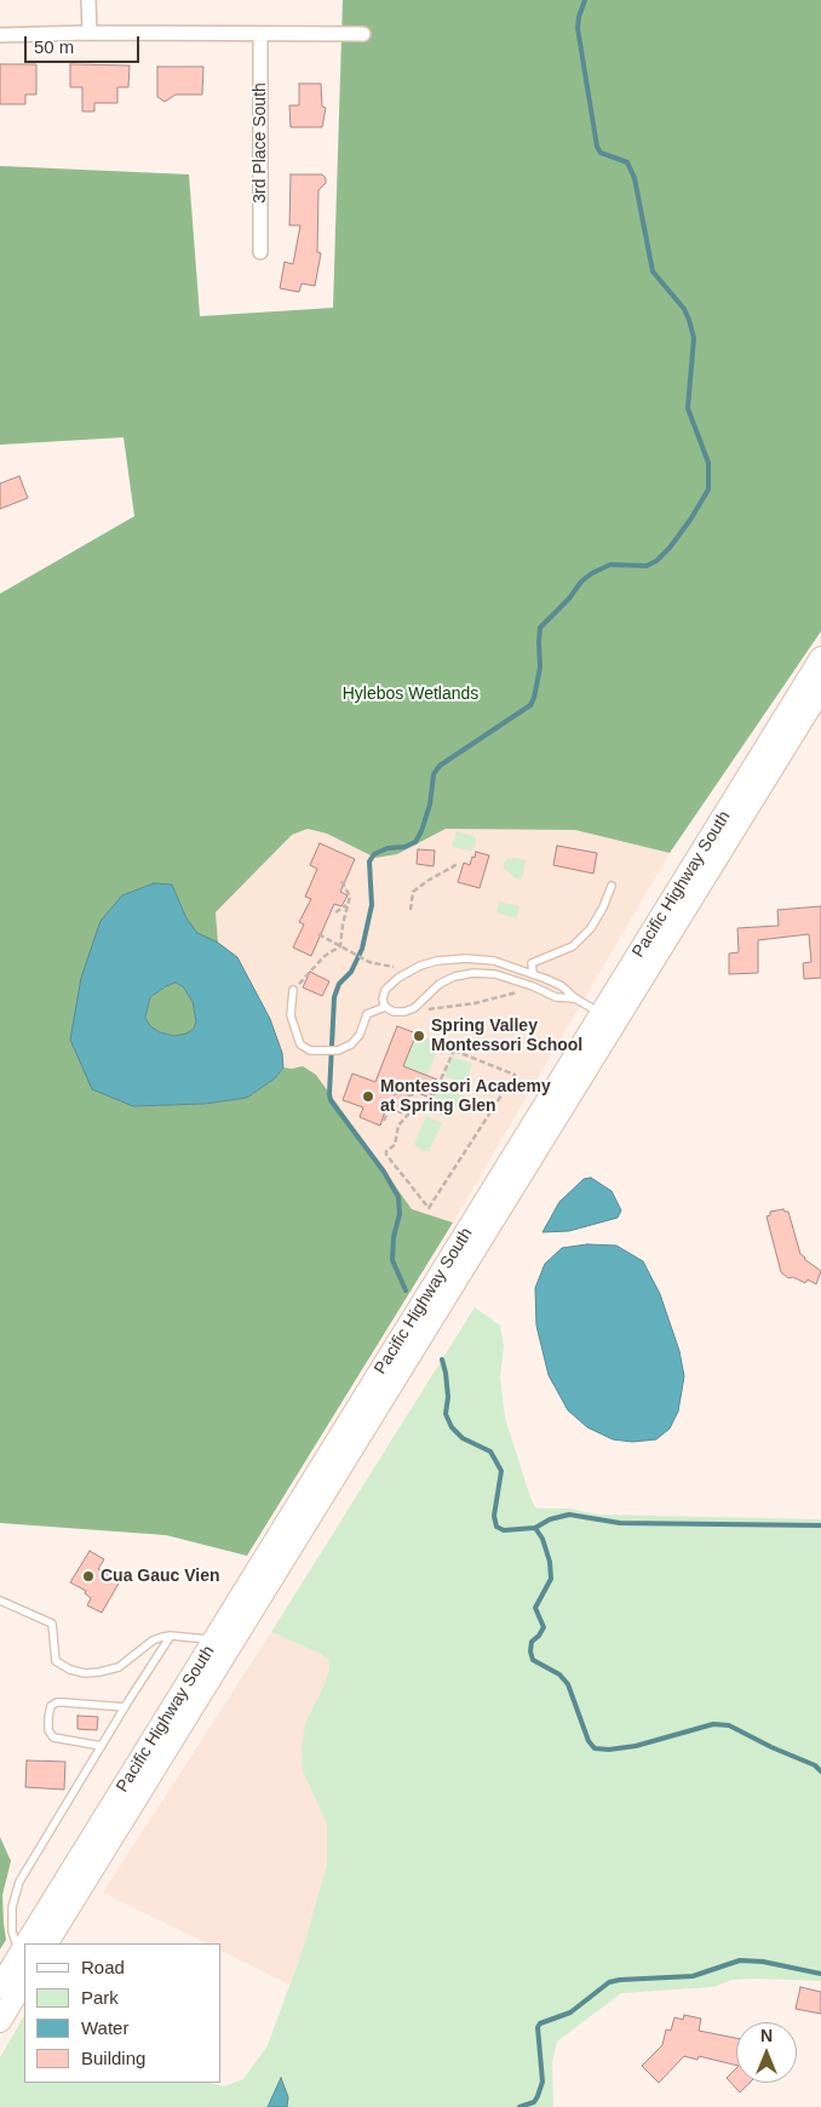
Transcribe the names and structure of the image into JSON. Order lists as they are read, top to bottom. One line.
{"streets":{"main road":["Pacific Highway South"],"street":["3rd Place South"]},"parks":["Hylebos Wetlands"],"places":["Spring Valley Montessori School","Montessori Academy at Spring Glen","Cua Gauc Vien"],"legend":["Road","Park","Water","Building"],"scale_bar":"50 m","north":"top"}
